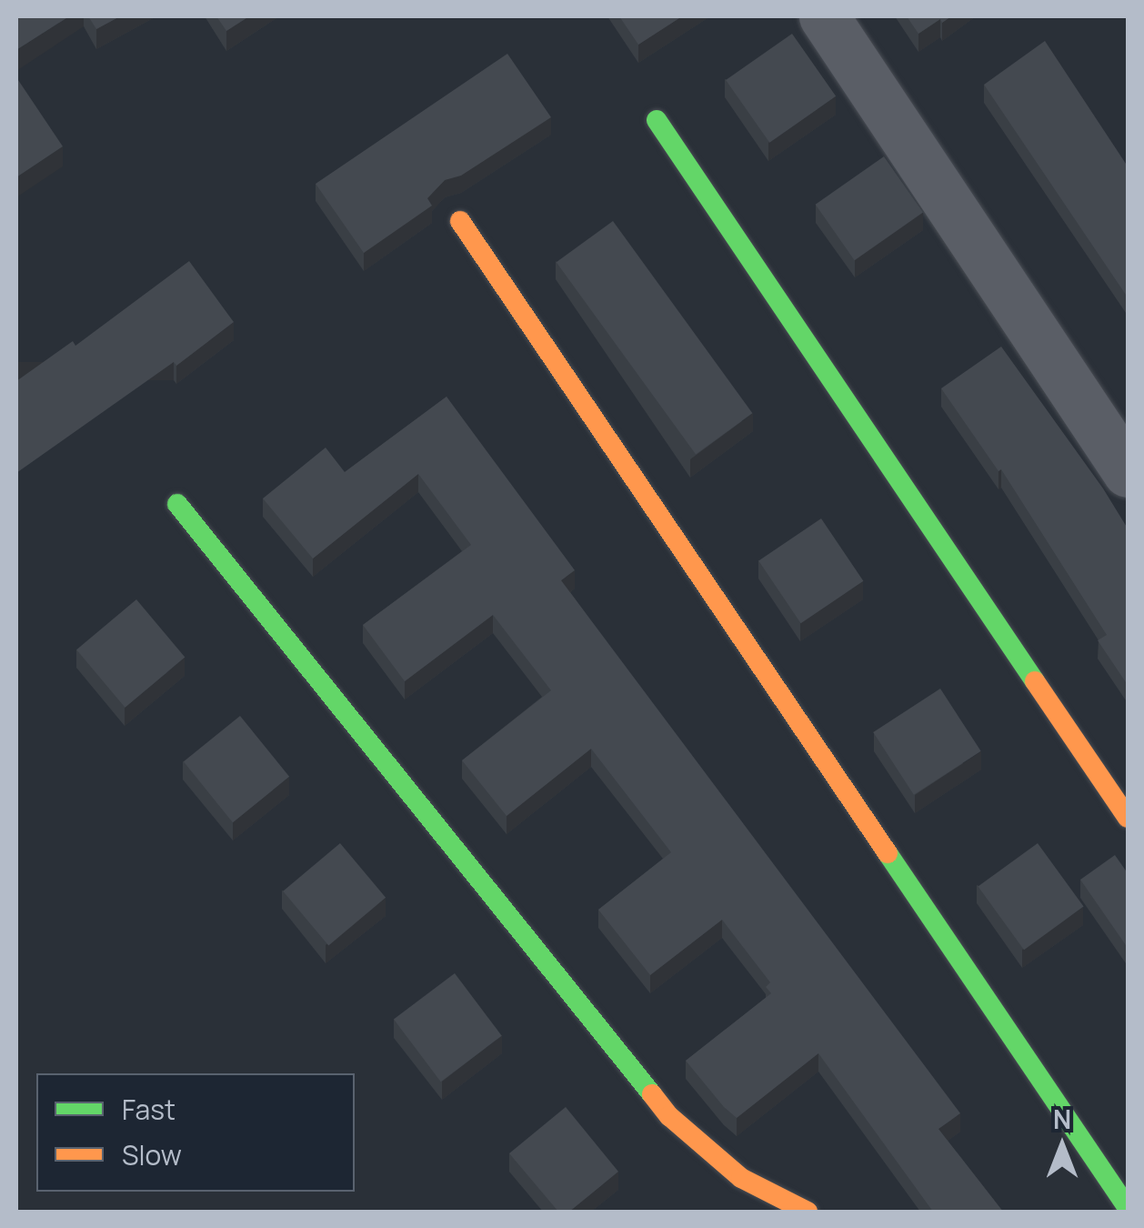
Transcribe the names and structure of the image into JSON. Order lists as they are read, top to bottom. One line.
{"legend":["Fast","Slow"],"north":"top"}
